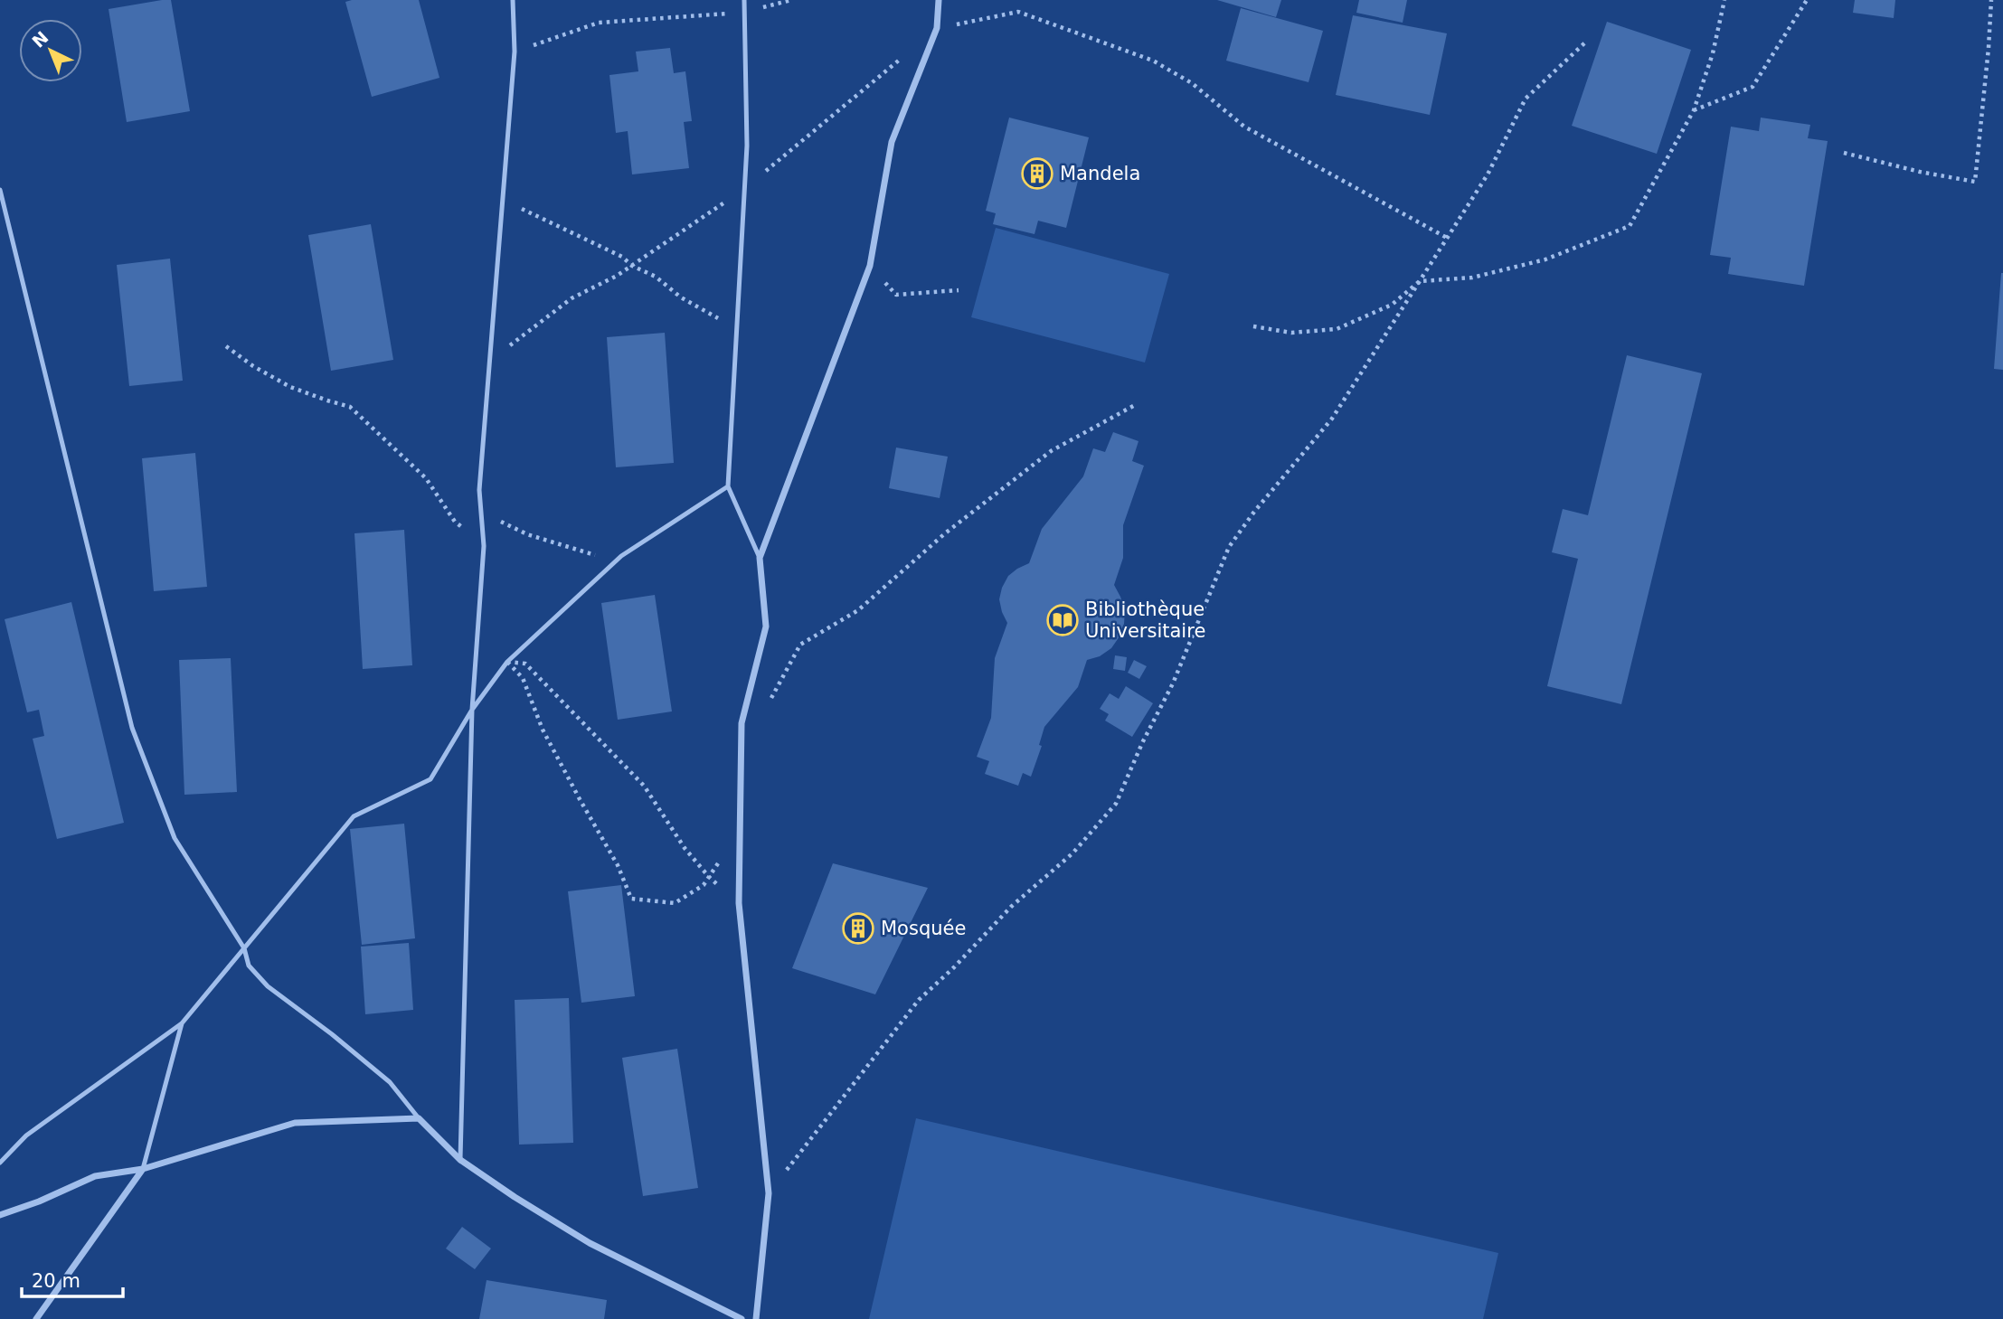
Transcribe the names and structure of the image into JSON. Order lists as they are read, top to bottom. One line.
{"places":{"building":["Mandela","Mosquée"],"library":["Bibliothèque Universitaire"]},"scale_bar":"20 m","north":"top left"}
